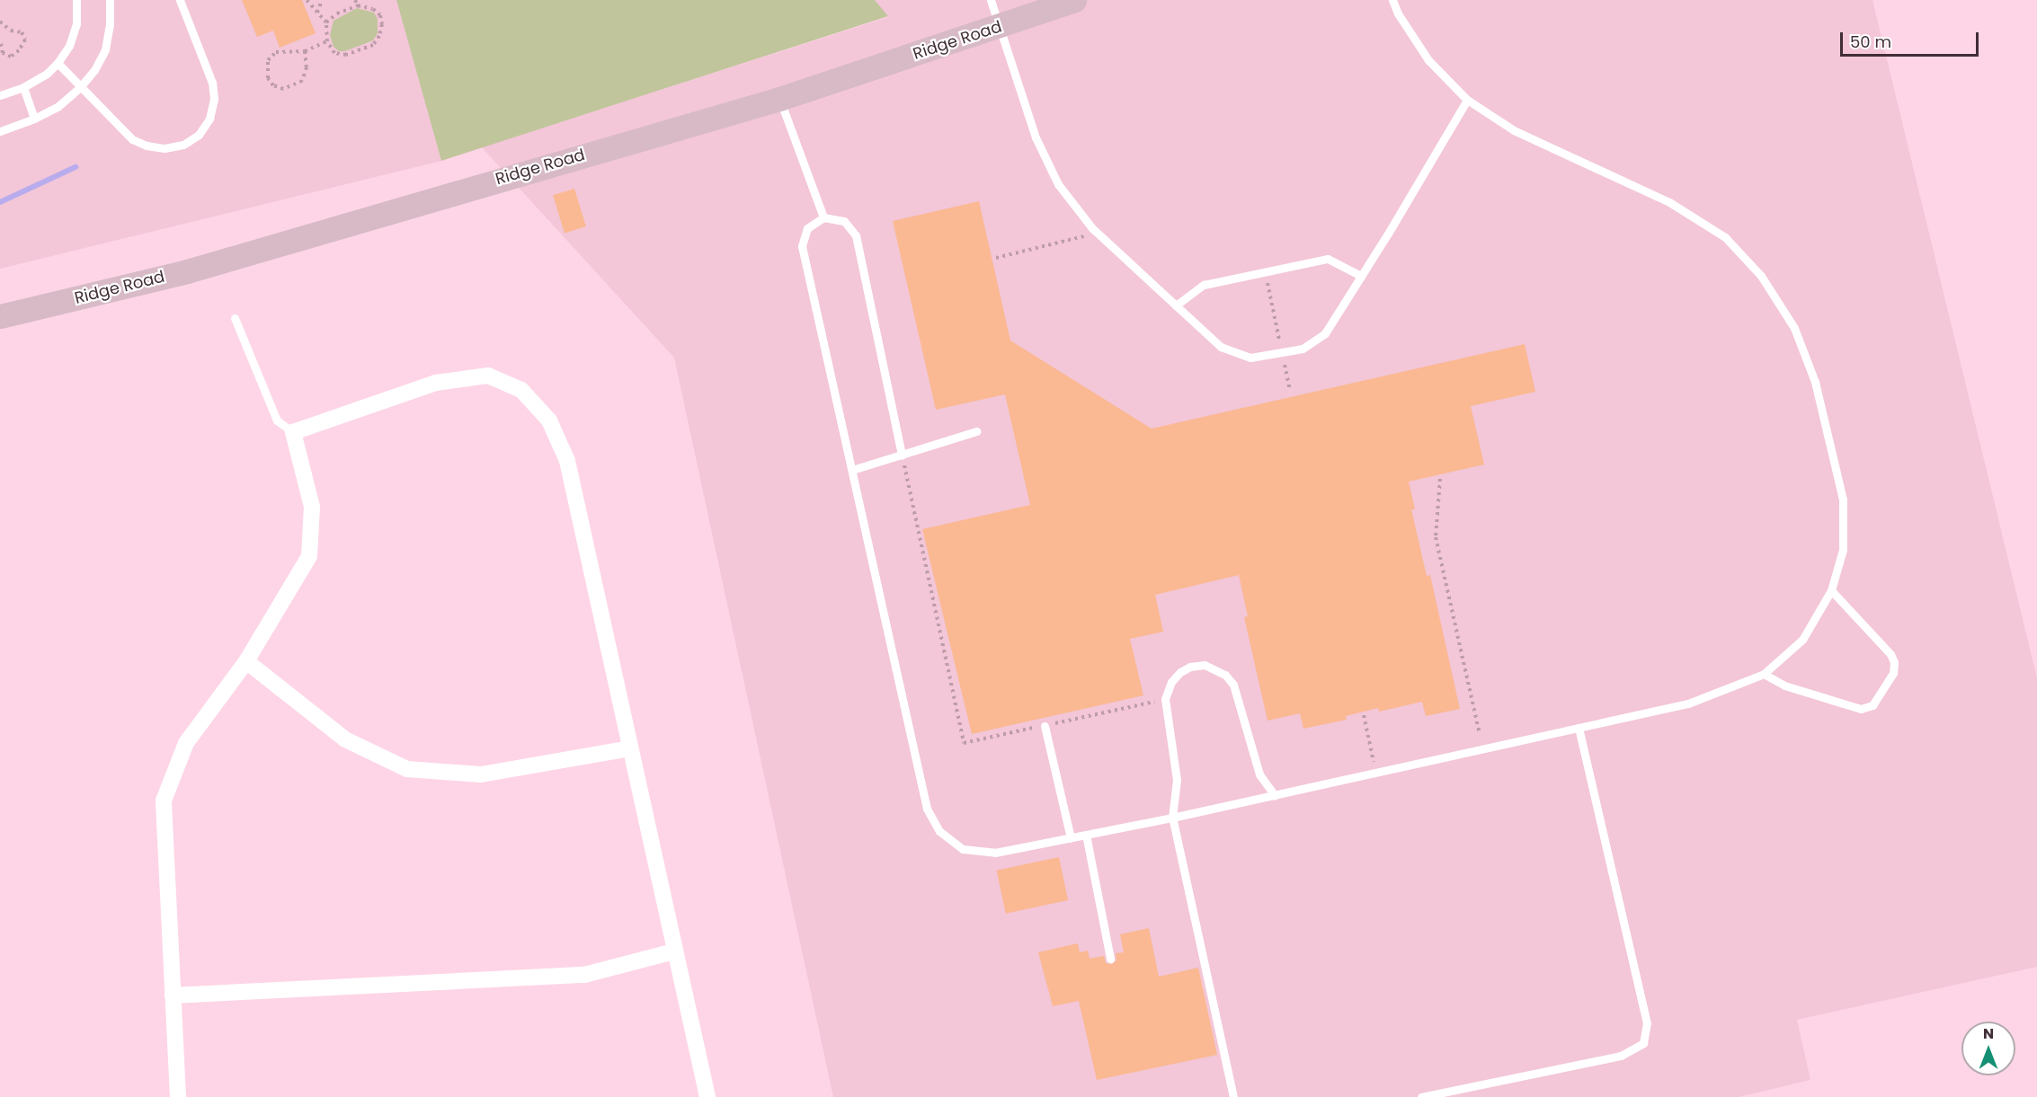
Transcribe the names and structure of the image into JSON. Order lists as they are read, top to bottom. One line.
{"streets":{"street":["Ridge Road"]},"scale_bar":"50 m","north":"top"}
